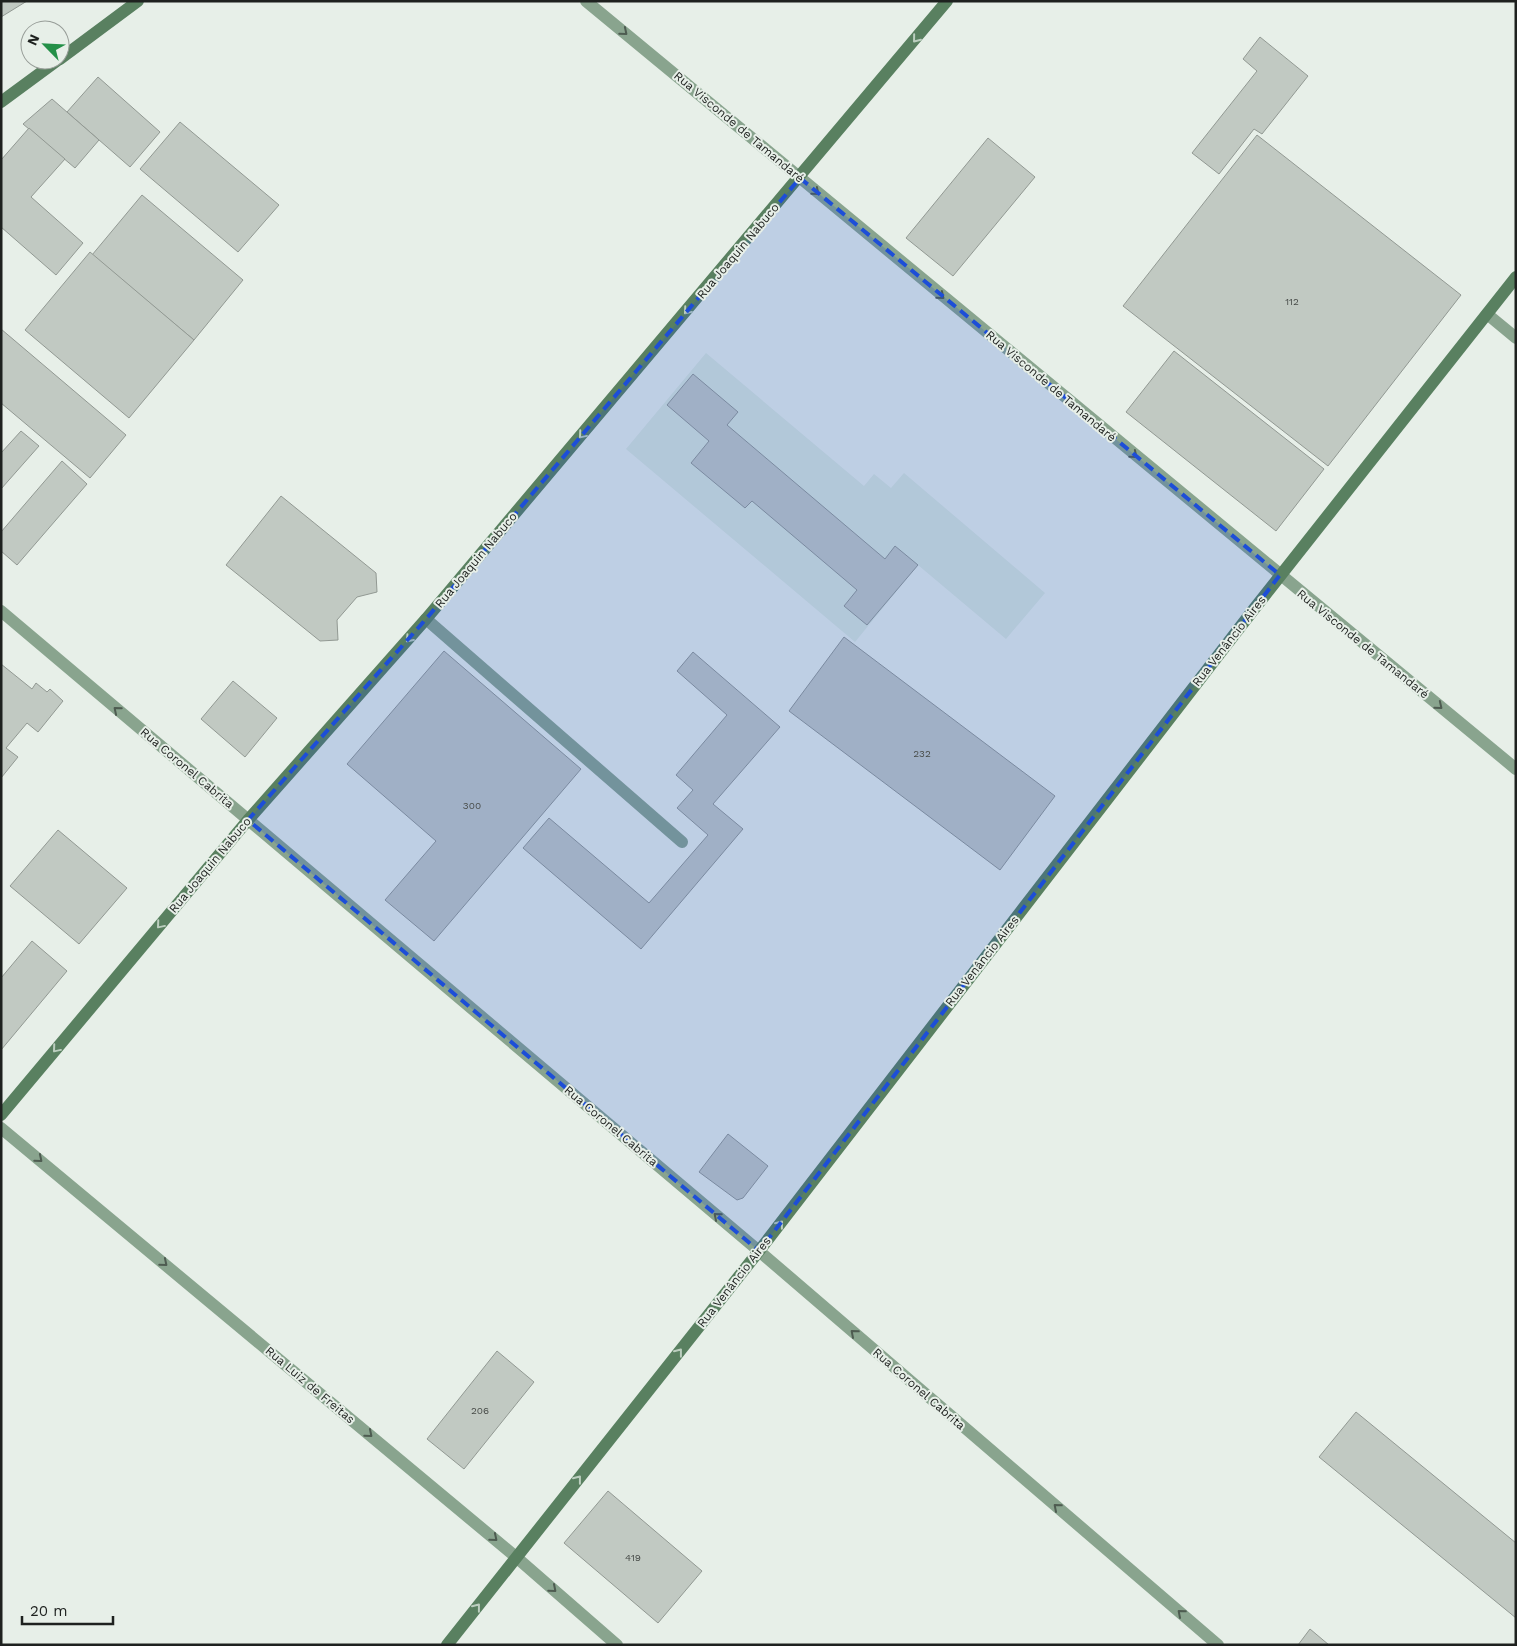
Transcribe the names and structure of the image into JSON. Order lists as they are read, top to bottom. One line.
{"streets":{"street":["Rua Visconde de Tamandaré","Rua Joaquin Nabuco","Rua Venâncio Aires","Rua Coronel Cabrita","Rua Luiz de Freitas"]},"crossings":[["Rua Visconde de Tamandaré","Rua Joaquin Nabuco"],["Rua Visconde de Tamandaré","Rua Venâncio Aires"],["Rua Joaquin Nabuco","Rua Coronel Cabrita"],["Rua Venâncio Aires","Rua Coronel Cabrita"],["Rua Venâncio Aires","Rua Luiz de Freitas"]],"one_way":["Rua Visconde de Tamandaré","Rua Joaquin Nabuco","Rua Venâncio Aires","Rua Coronel Cabrita","Rua Luiz de Freitas"],"house_numbers":["112","232","300","206","419"],"scale_bar":"20 m","north":"top left"}
